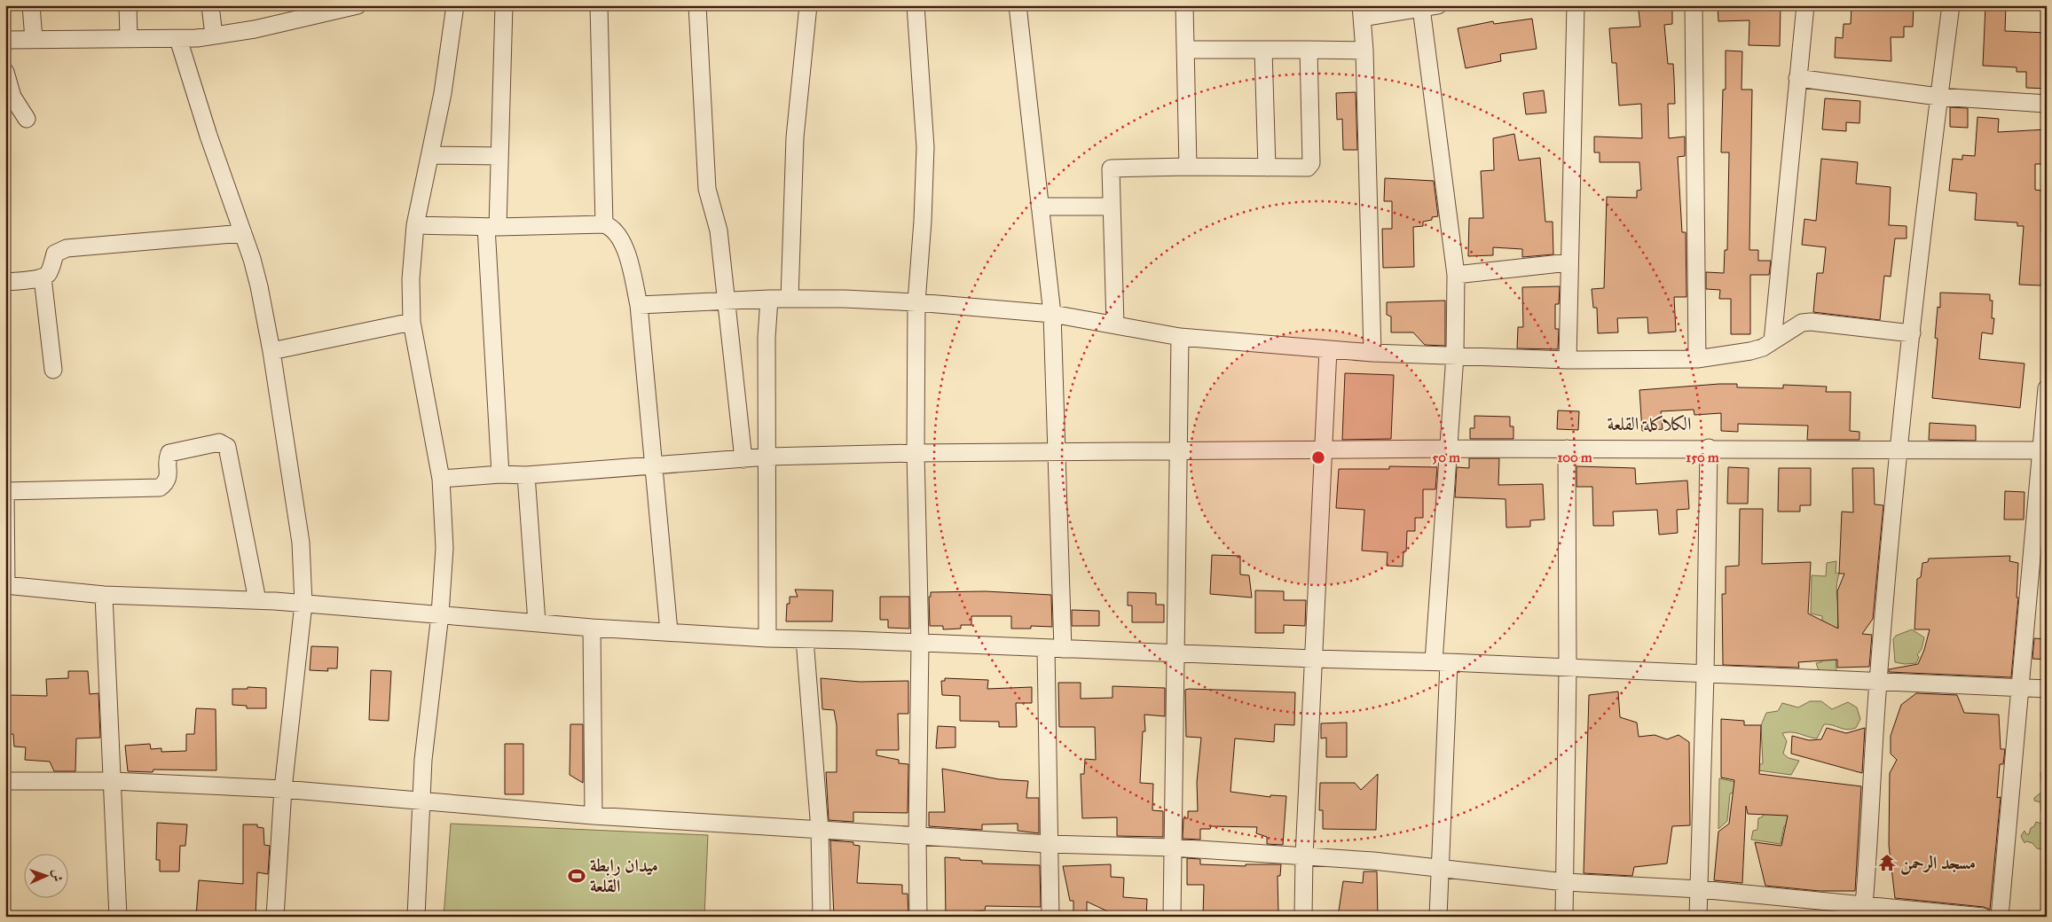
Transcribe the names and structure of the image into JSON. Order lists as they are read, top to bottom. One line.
{"districts":["الكلاكلة القلعة"],"places":{"temple":["مسجد الرحمن"],"sports":["ميدان رابطة القلعة"]},"north":"right","rings":["50 m","100 m","150 m"]}
